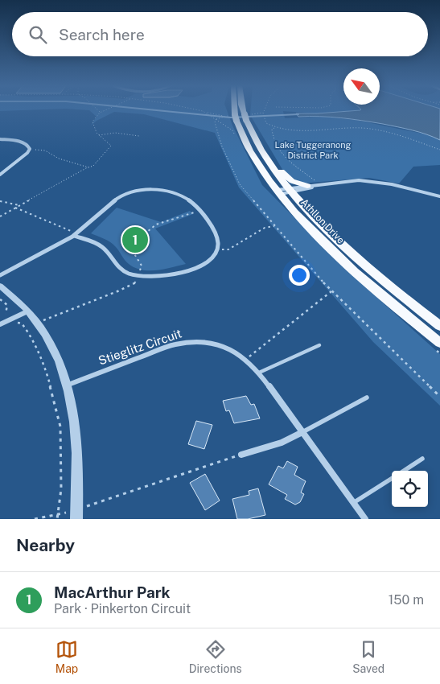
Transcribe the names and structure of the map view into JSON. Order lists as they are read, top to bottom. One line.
{"streets":{"main road":["Athllon Drive"],"street":["Stieglitz Circuit"]},"parks":["Lake Tuggeranong District Park"],"north":"top left","page":{"search":"Search here","pins":"1","heading":"Nearby","list":[{"mark":"1","name":"MacArthur Park","note":"Park · Pinkerton Circuit","value":"150 m"}],"nav":["Map","Directions","Saved"]}}
